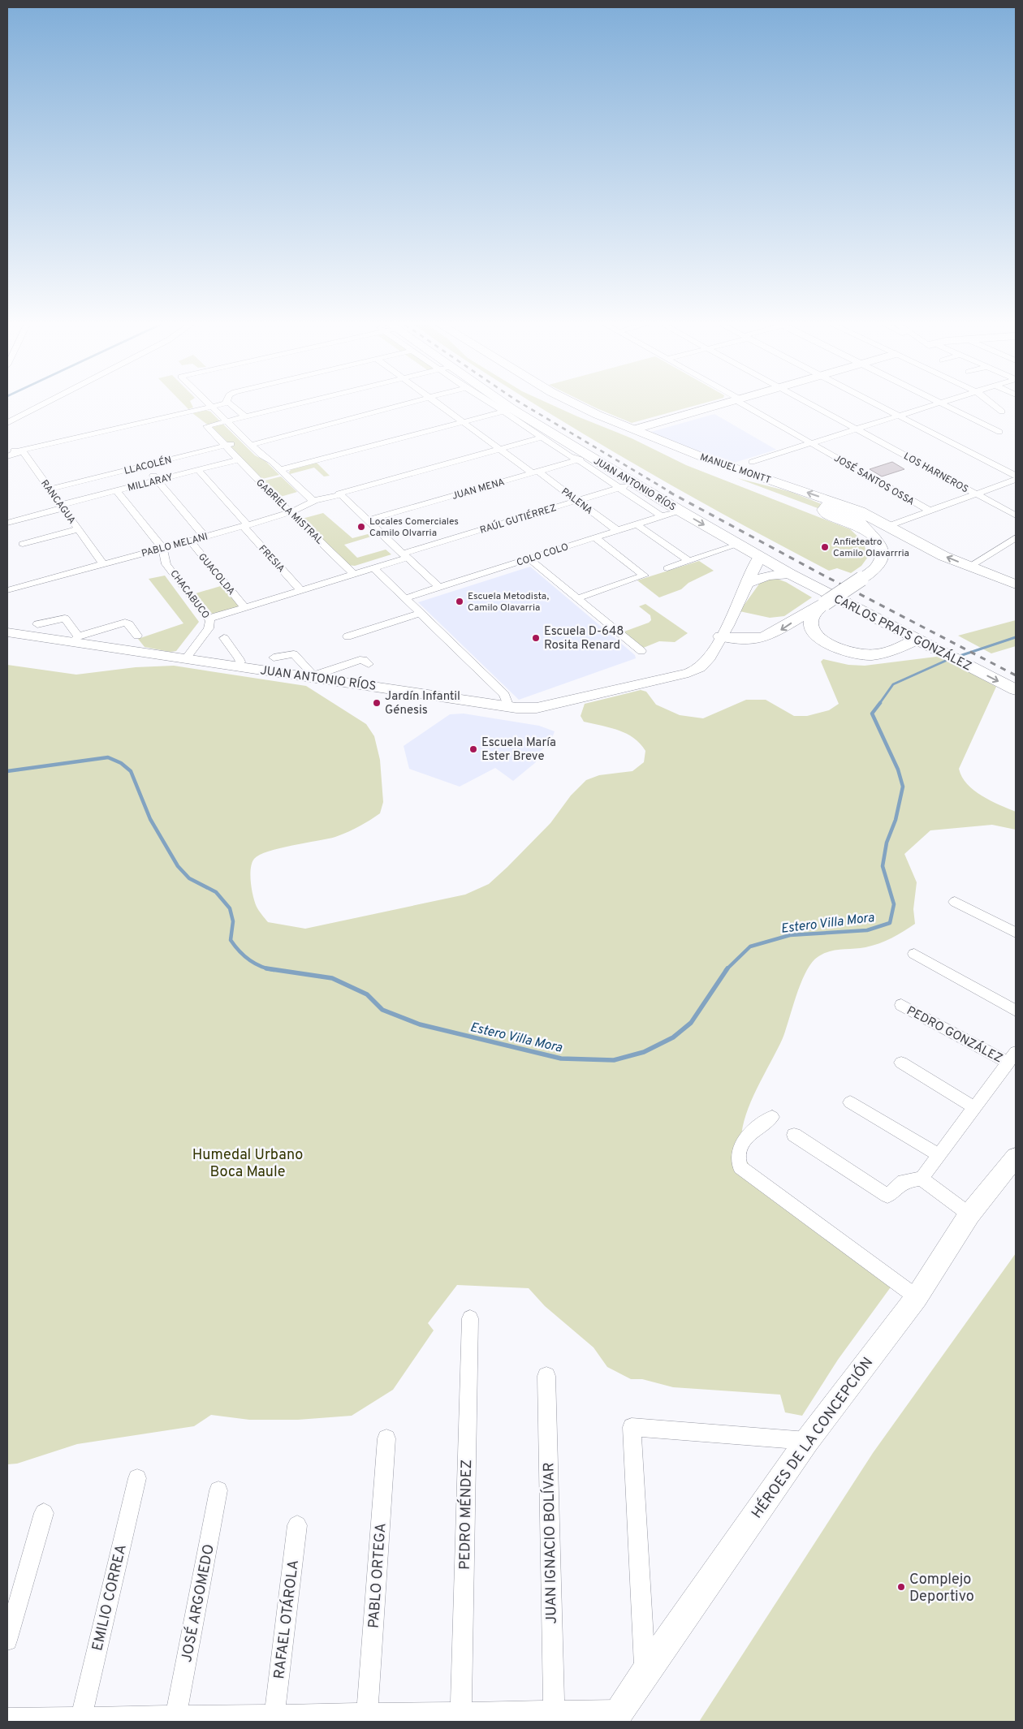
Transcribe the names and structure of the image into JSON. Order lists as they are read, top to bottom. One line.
{"streets":{"main road":["MANUEL MONTT","JUAN ANTONIO RÍOS","CARLOS PRATS GONZÁLEZ"],"street":["LLACOLÉN","LOS HARNEROS","JOSÉ SANTOS OSSA","MILLARAY","JUAN MENA","PALENA","RANCAGUA","GABRIELA MISTRAL","RAÚL GUTIÉRREZ","PABLO MELANI","COLO COLO","FRESIA","GUACOLDA","CHACABUCO","PEDRO GONZÁLEZ","HÉROES DE LA CONCEPCIÓN","PEDRO MÉNDEZ","JUAN IGNACIO BOLÍVAR","PABLO ORTEGA","EMILIO CORREA","JOSÉ ARGOMEDO","RAFAEL OTÁROLA"]},"crossings":[["LLACOLÉN","RANCAGUA"],["LLACOLÉN","GABRIELA MISTRAL"],["LLACOLÉN","GUACOLDA"],["MILLARAY","RANCAGUA"],["MILLARAY","GABRIELA MISTRAL"],["MILLARAY","FRESIA"],["MILLARAY","GUACOLDA"],["MILLARAY","CHACABUCO"],["JUAN ANTONIO RÍOS","JUAN MENA"],["JUAN ANTONIO RÍOS","RAÚL GUTIÉRREZ"],["JUAN ANTONIO RÍOS","COLO COLO"],["JUAN ANTONIO RÍOS","CHACABUCO"],["JUAN ANTONIO RÍOS","CARLOS PRATS GONZÁLEZ"],["JUAN MENA","PALENA"],["PALENA","RAÚL GUTIÉRREZ"],["PALENA","PABLO MELANI"],["PALENA","COLO COLO"],["RANCAGUA","PABLO MELANI"],["GABRIELA MISTRAL","RAÚL GUTIÉRREZ"],["GABRIELA MISTRAL","PABLO MELANI"],["RAÚL GUTIÉRREZ","FRESIA"],["RAÚL GUTIÉRREZ","GUACOLDA"],["RAÚL GUTIÉRREZ","CHACABUCO"],["PABLO MELANI","FRESIA"],["PABLO MELANI","GUACOLDA"],["PABLO MELANI","CHACABUCO"]],"one_way":["MANUEL MONTT","CARLOS PRATS GONZÁLEZ"],"water":["Estero Villa Mora"],"parks":["Humedal Urbano Boca Maule"],"places":["Locales Comerciales Camilo Olvarria","Anfieteatro Camilo Olavarrria","Escuela Metodista, Camilo Olavarria","Escuela D-648 Rosita Renard","Jardín Infantil Génesis","Escuela María Ester Breve","Complejo Deportivo"]}
